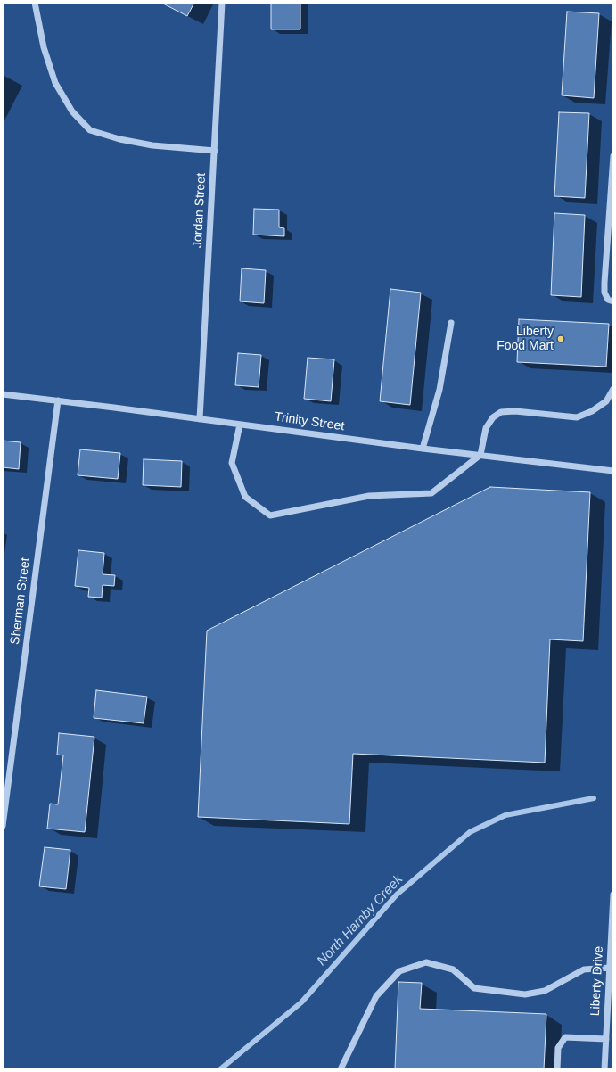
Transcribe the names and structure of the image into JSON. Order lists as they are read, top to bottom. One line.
{"streets":{"street":["Jordan Street","Trinity Street","Sherman Street","Liberty Drive"]},"crossings":[["Jordan Street","Trinity Street"],["Trinity Street","Sherman Street"]],"water":["North Hamby Creek"],"places":["Liberty Food Mart"]}
